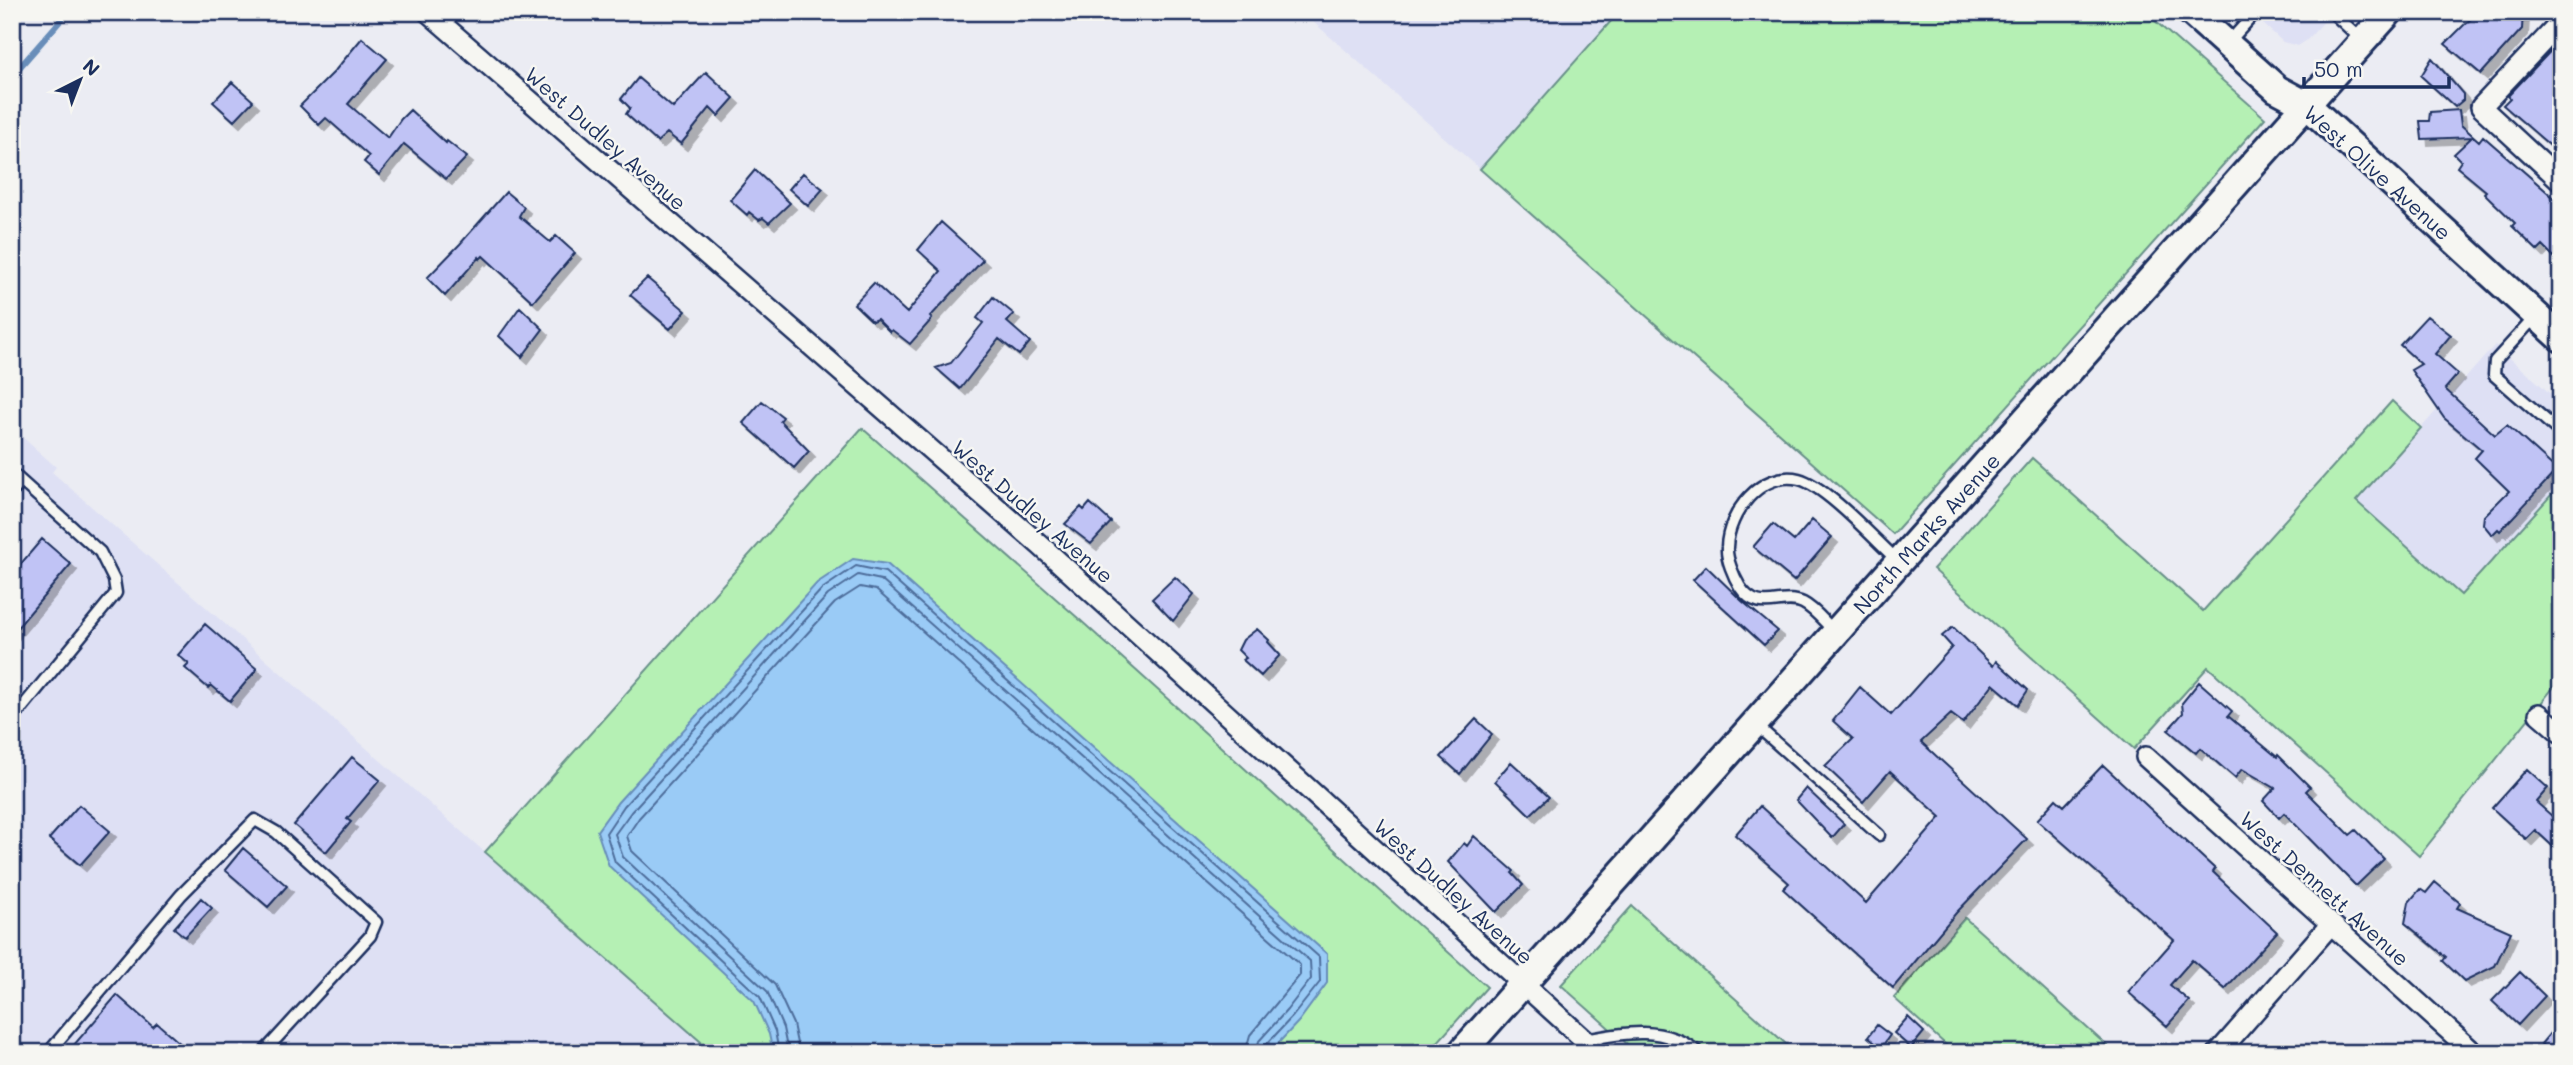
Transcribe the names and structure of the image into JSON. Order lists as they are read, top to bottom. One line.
{"streets":{"main road":["West Olive Avenue","North Marks Avenue"],"street":["West Dudley Avenue","West Dennett Avenue"]},"crossings":[["West Dudley Avenue","North Marks Avenue"],["West Olive Avenue","North Marks Avenue"]],"scale_bar":"50 m","north":"top right"}
